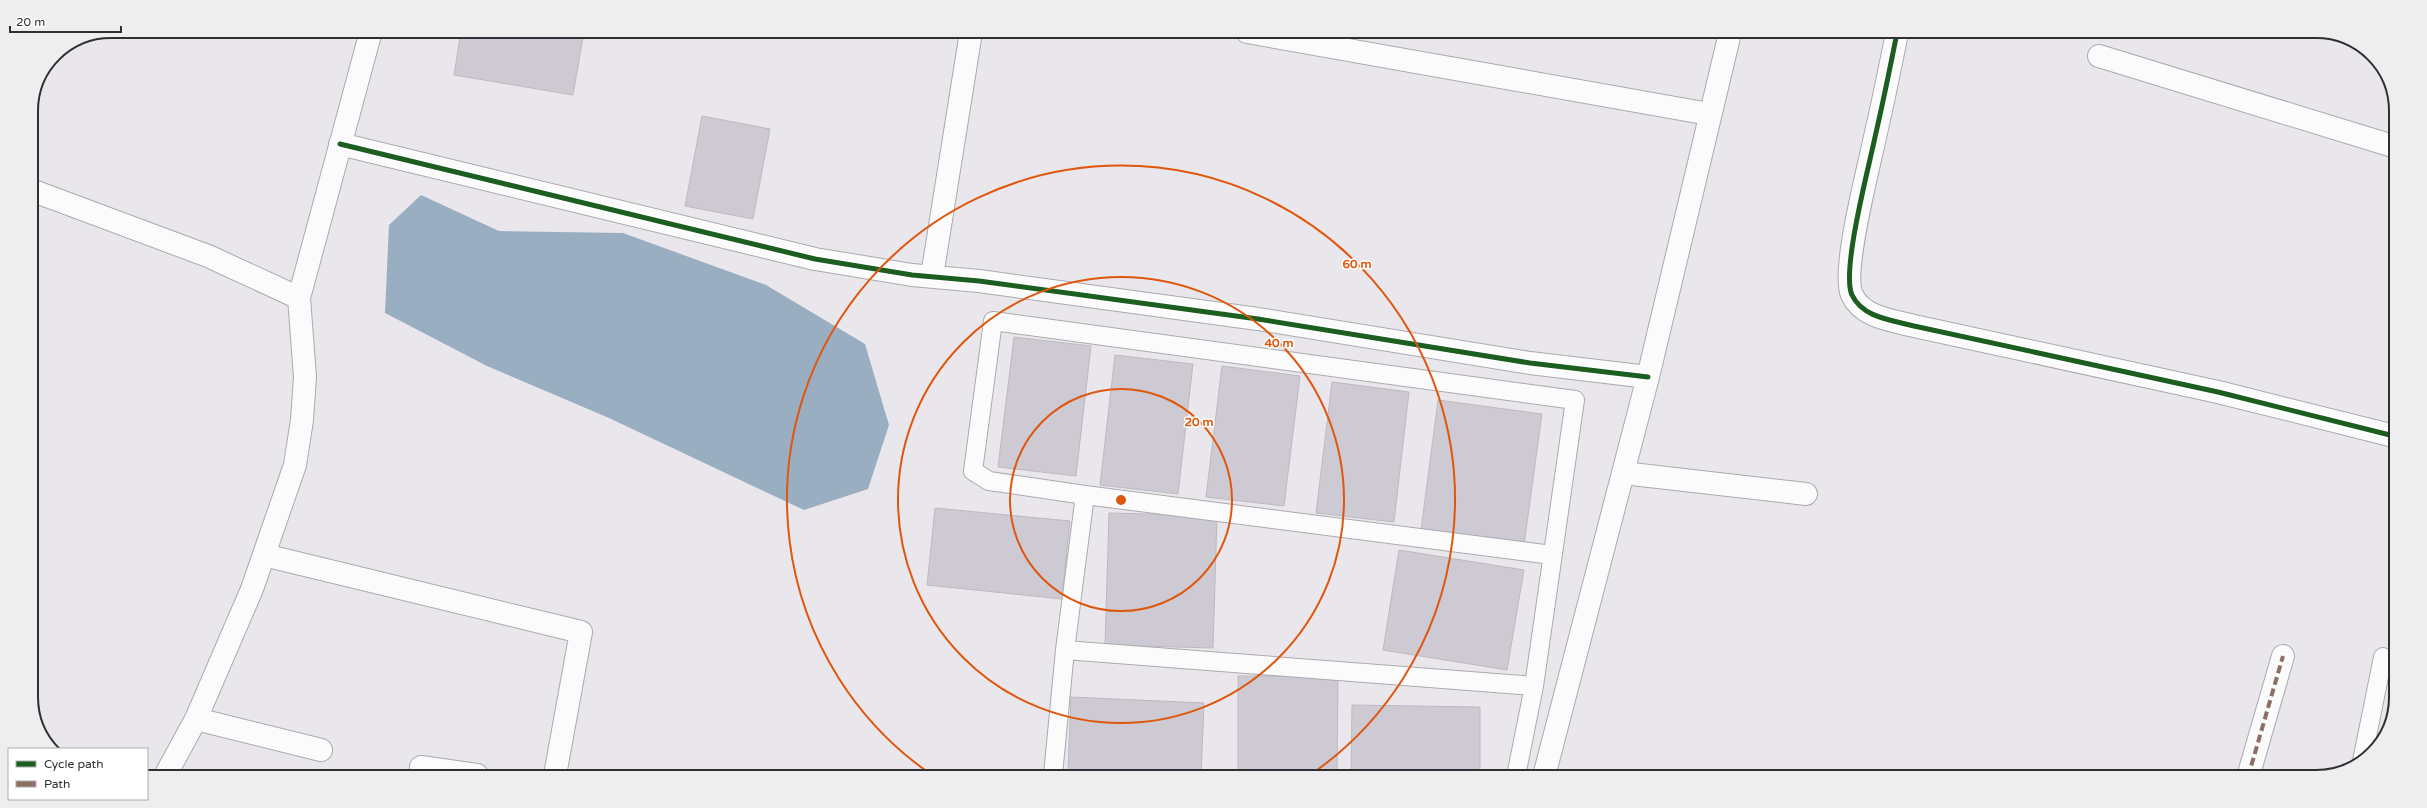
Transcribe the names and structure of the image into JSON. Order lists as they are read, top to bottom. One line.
{"legend":["Cycle path","Path"],"scale_bar":"20 m","rings":["60 m","40 m","20 m"]}
